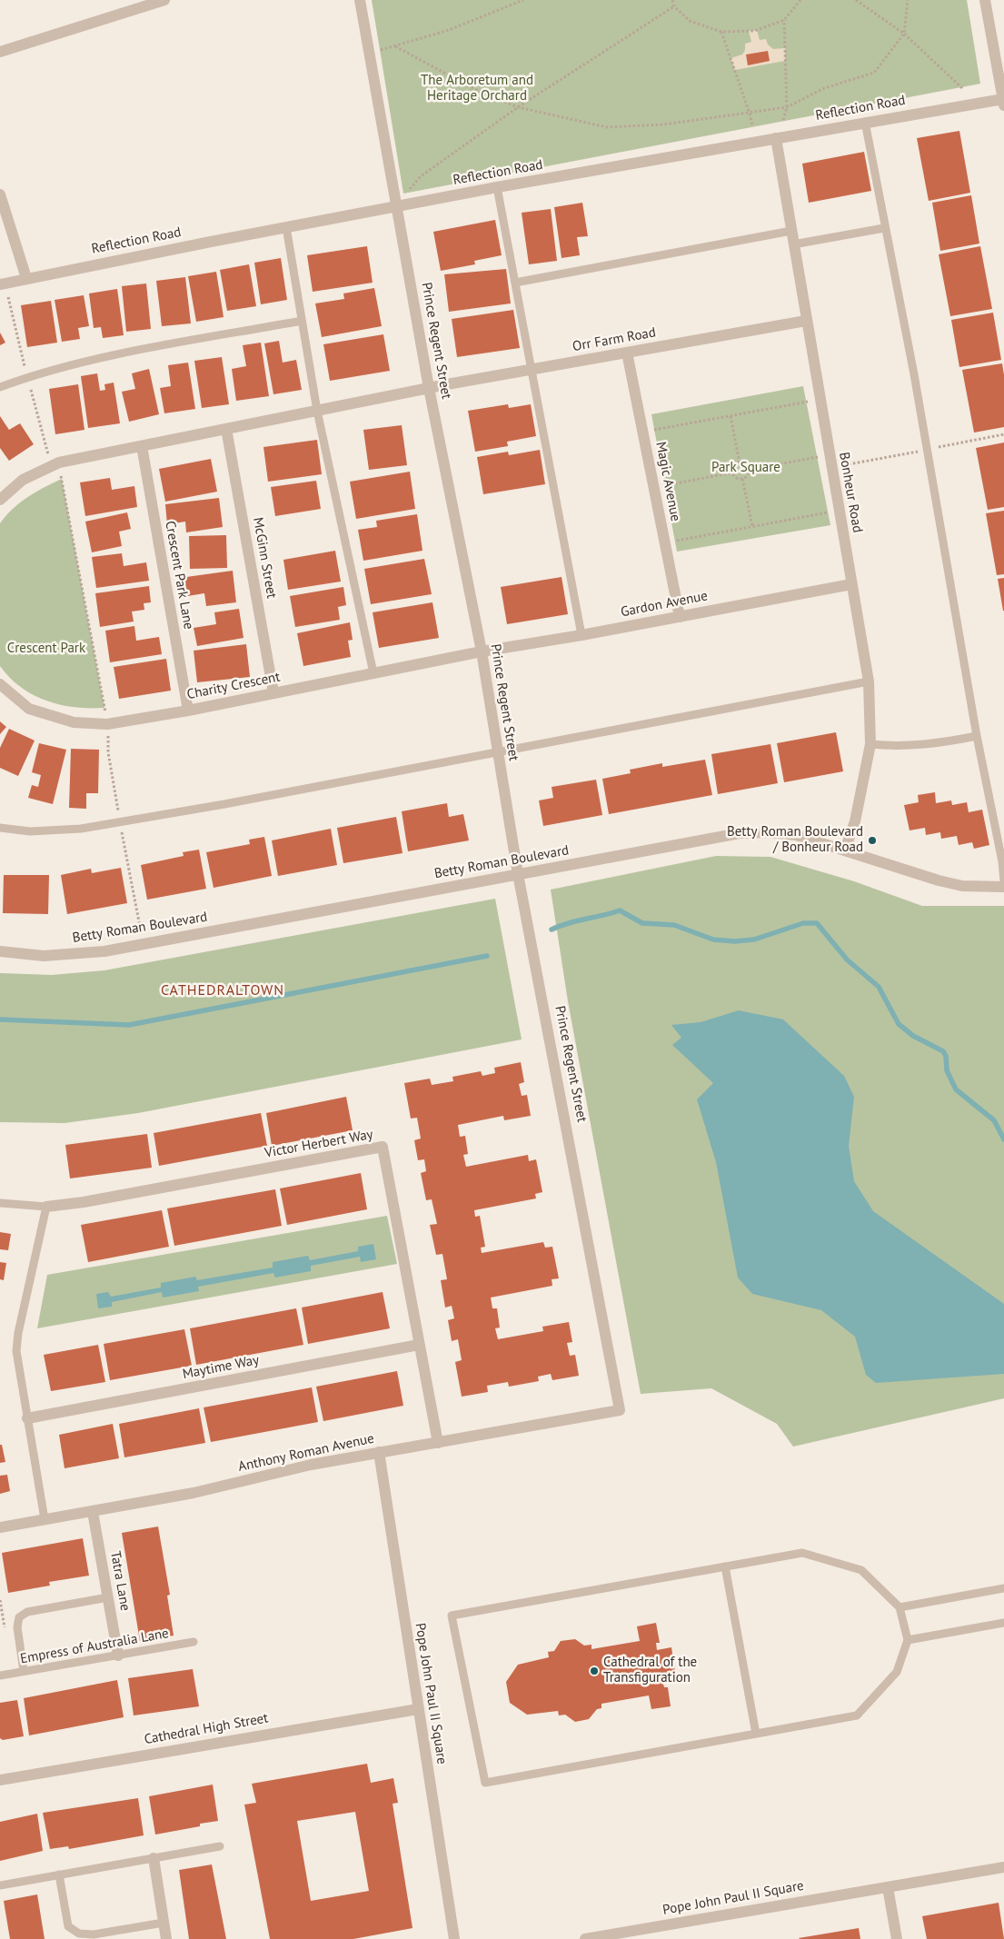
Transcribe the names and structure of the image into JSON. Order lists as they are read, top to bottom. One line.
{"streets":{"street":["Reflection Road","Orr Farm Road","Prince Regent Street","Magic Avenue","Bonheur Road","McGinn Street","Crescent Park Lane","Gardon Avenue","Charity Crescent","Betty Roman Boulevard","Victor Herbert Way","Maytime Way","Anthony Roman Avenue","Tatra Lane","Pope John Paul II Square","Cathedral High Street"],"lane":["Empress of Australia Lane"]},"crossings":[["Reflection Road","Prince Regent Street"],["Reflection Road","Bonheur Road"],["Orr Farm Road","Prince Regent Street"],["Orr Farm Road","Magic Avenue"],["Orr Farm Road","Bonheur Road"],["Prince Regent Street","Gardon Avenue"],["Prince Regent Street","Charity Crescent"],["Prince Regent Street","Betty Roman Boulevard"],["Prince Regent Street","Anthony Roman Avenue"],["Magic Avenue","Gardon Avenue"],["Bonheur Road","Gardon Avenue"],["Bonheur Road","Betty Roman Boulevard"],["McGinn Street","Charity Crescent"],["Crescent Park Lane","Charity Crescent"],["Gardon Avenue","Charity Crescent"],["Victor Herbert Way","Maytime Way"],["Victor Herbert Way","Anthony Roman Avenue"],["Anthony Roman Avenue","Tatra Lane"],["Anthony Roman Avenue","Pope John Paul II Square"],["Tatra Lane","Empress of Australia Lane"],["Pope John Paul II Square","Cathedral High Street"]],"districts":["CATHEDRALTOWN"],"parks":["The Arboretum and Heritage Orchard","Park Square","Crescent Park"],"places":["Betty Roman Boulevard / Bonheur Road","Cathedral of the Transfiguration"]}
